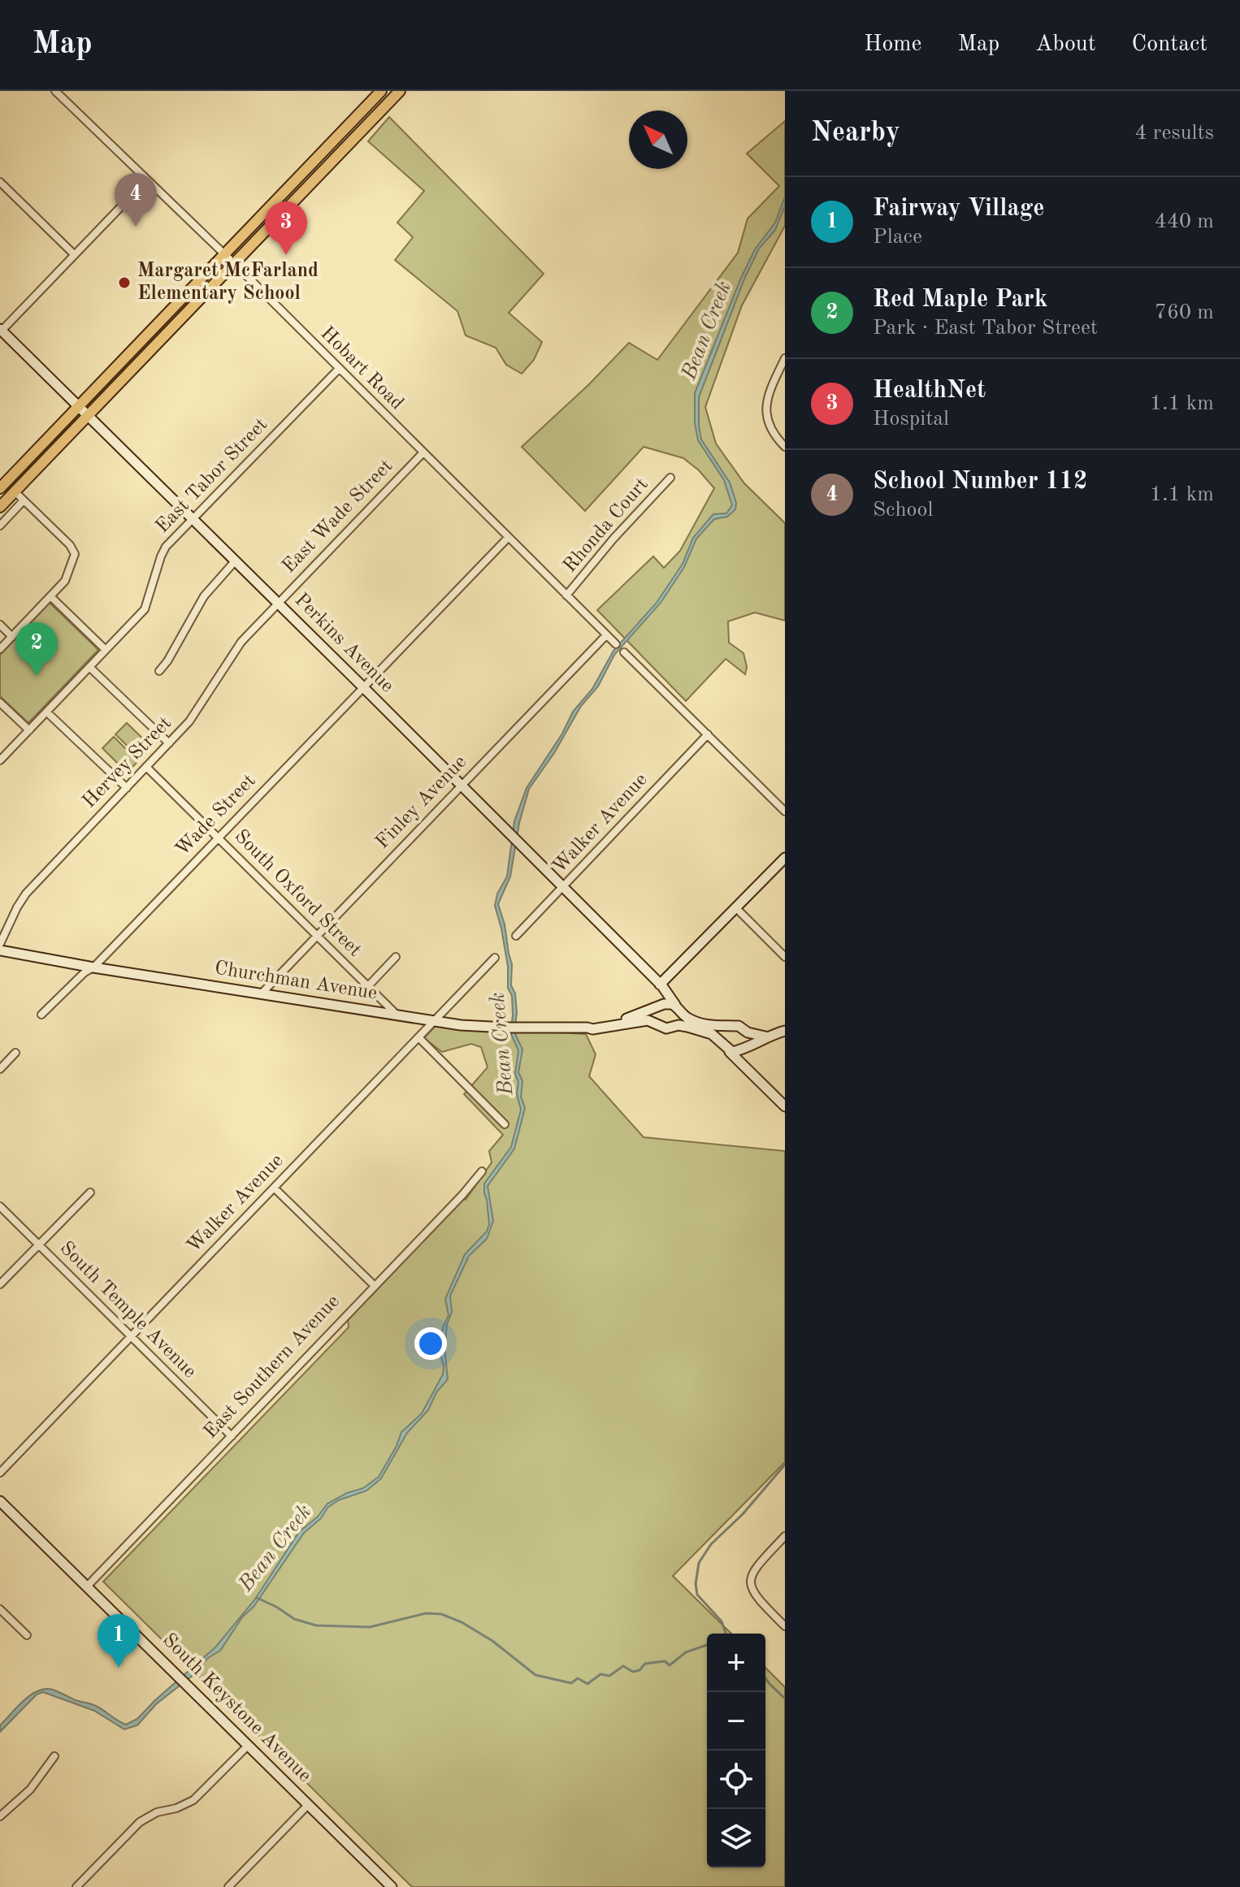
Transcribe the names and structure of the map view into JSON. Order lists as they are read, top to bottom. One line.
{"streets":{"main road":["Perkins Avenue","Churchman Avenue","South Keystone Avenue"],"street":["Hobart Road","East Tabor Street","East Wade Street","Rhonda Court","Hervey Street","Finley Avenue","Wade Street","Walker Avenue","South Oxford Street","South Temple Avenue","East Southern Avenue"]},"crossings":[["Hobart Road","East Tabor Street"],["Hobart Road","East Wade Street"],["Hobart Road","Rhonda Court"],["Hobart Road","Finley Avenue"],["Hobart Road","Wade Street"],["East Tabor Street","Perkins Avenue"],["East Wade Street","Perkins Avenue"],["East Wade Street","Hervey Street"],["Perkins Avenue","Hervey Street"],["Perkins Avenue","Finley Avenue"],["Perkins Avenue","Wade Street"],["Perkins Avenue","Walker Avenue"],["Perkins Avenue","Churchman Avenue"],["Hervey Street","South Oxford Street"],["Finley Avenue","South Oxford Street"],["Finley Avenue","Churchman Avenue"],["Wade Street","South Oxford Street"],["Wade Street","Churchman Avenue"],["Walker Avenue","Churchman Avenue"],["Walker Avenue","South Temple Avenue"],["South Oxford Street","Churchman Avenue"],["South Temple Avenue","East Southern Avenue"],["East Southern Avenue","South Keystone Avenue"]],"water":["Bean Creek"],"places":["Margaret McFarland Elementary School"],"north":"top left","page":{"header":"Map","nav":["Home","Map","About","Contact"],"heading":["Nearby","4 results"],"pins":["4","3","2","1"],"list":[{"mark":"1","name":"Fairway Village","note":"Place","value":"440 m"},{"mark":"2","name":"Red Maple Park","note":"Park · East Tabor Street","value":"760 m"},{"mark":"3","name":"HealthNet","note":"Hospital","value":"1.1 km"},{"mark":"4","name":"School Number 112","note":"School","value":"1.1 km"}],"map_buttons":["+","−"]}}
